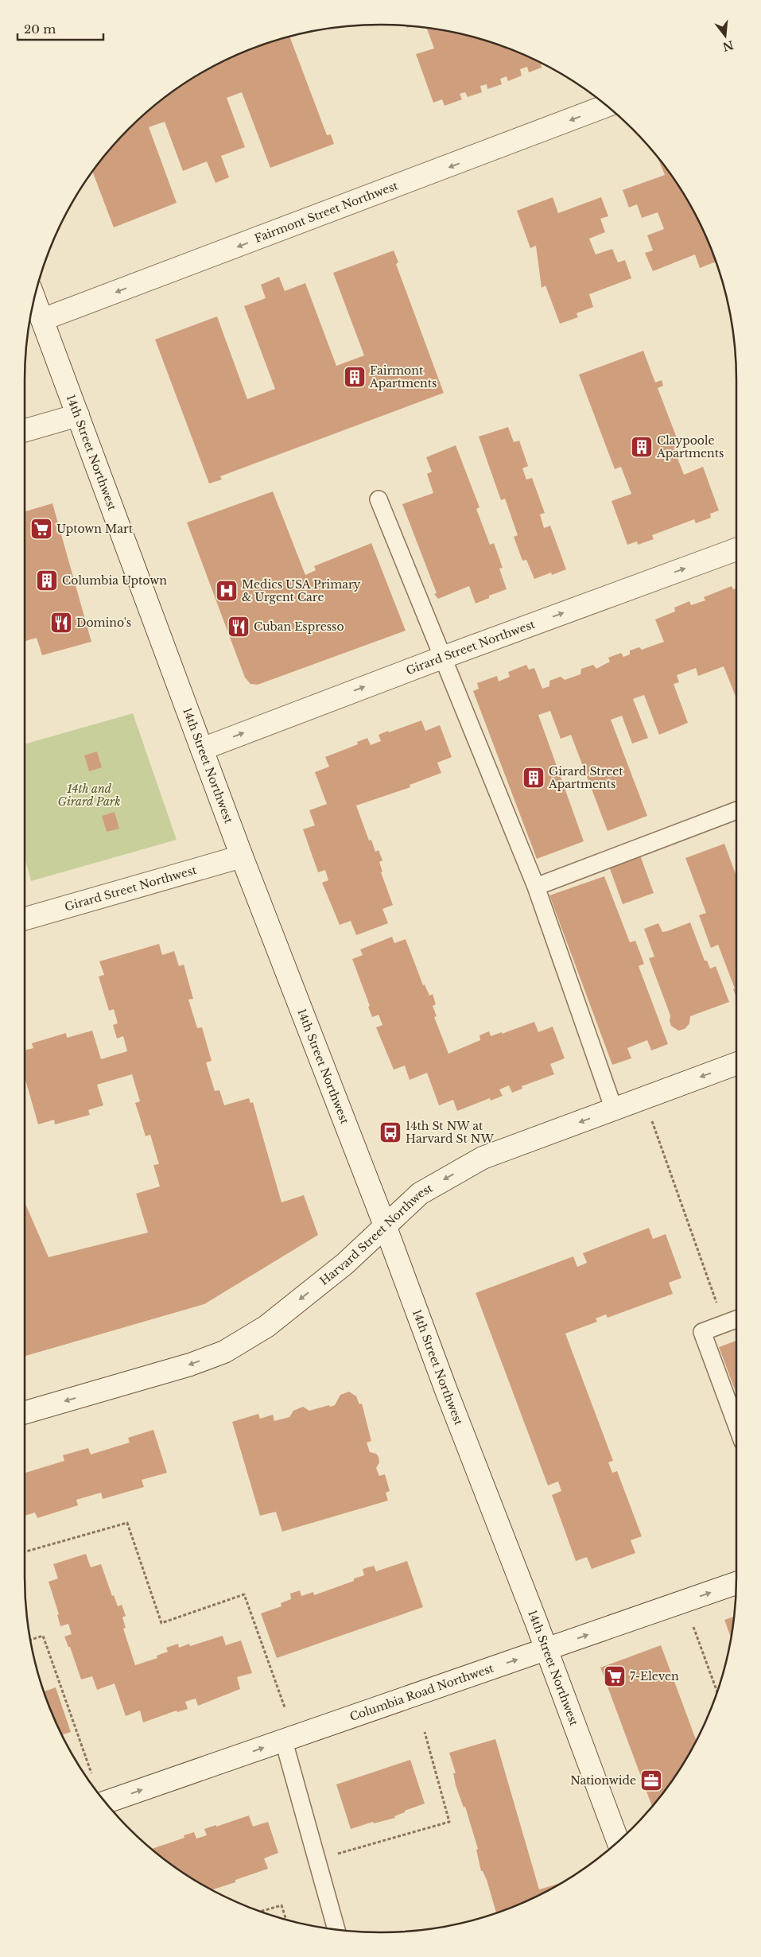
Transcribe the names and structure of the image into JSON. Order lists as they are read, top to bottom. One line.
{"streets":{"main road":["Fairmont Street Northwest","14th Street Northwest","Girard Street Northwest","Harvard Street Northwest","Columbia Road Northwest"]},"crossings":[["Fairmont Street Northwest","14th Street Northwest"],["14th Street Northwest","Girard Street Northwest"],["14th Street Northwest","Harvard Street Northwest"],["14th Street Northwest","Columbia Road Northwest"]],"one_way":["Fairmont Street Northwest","Girard Street Northwest","Harvard Street Northwest","Columbia Road Northwest"],"parks":["14th and Girard Park"],"places":{"building":["Fairmont Apartments","Claypoole Apartments","Columbia Uptown","Girard Street Apartments"],"supermarket":["Uptown Mart","7-Eleven"],"hospital":["Medics USA Primary & Urgent Care"],"restaurant":["Domino's","Cuban Espresso"],"bus stop":["14th St NW at Harvard St NW"],"office":["Nationwide"]},"scale_bar":"20 m","north":"bottom"}
